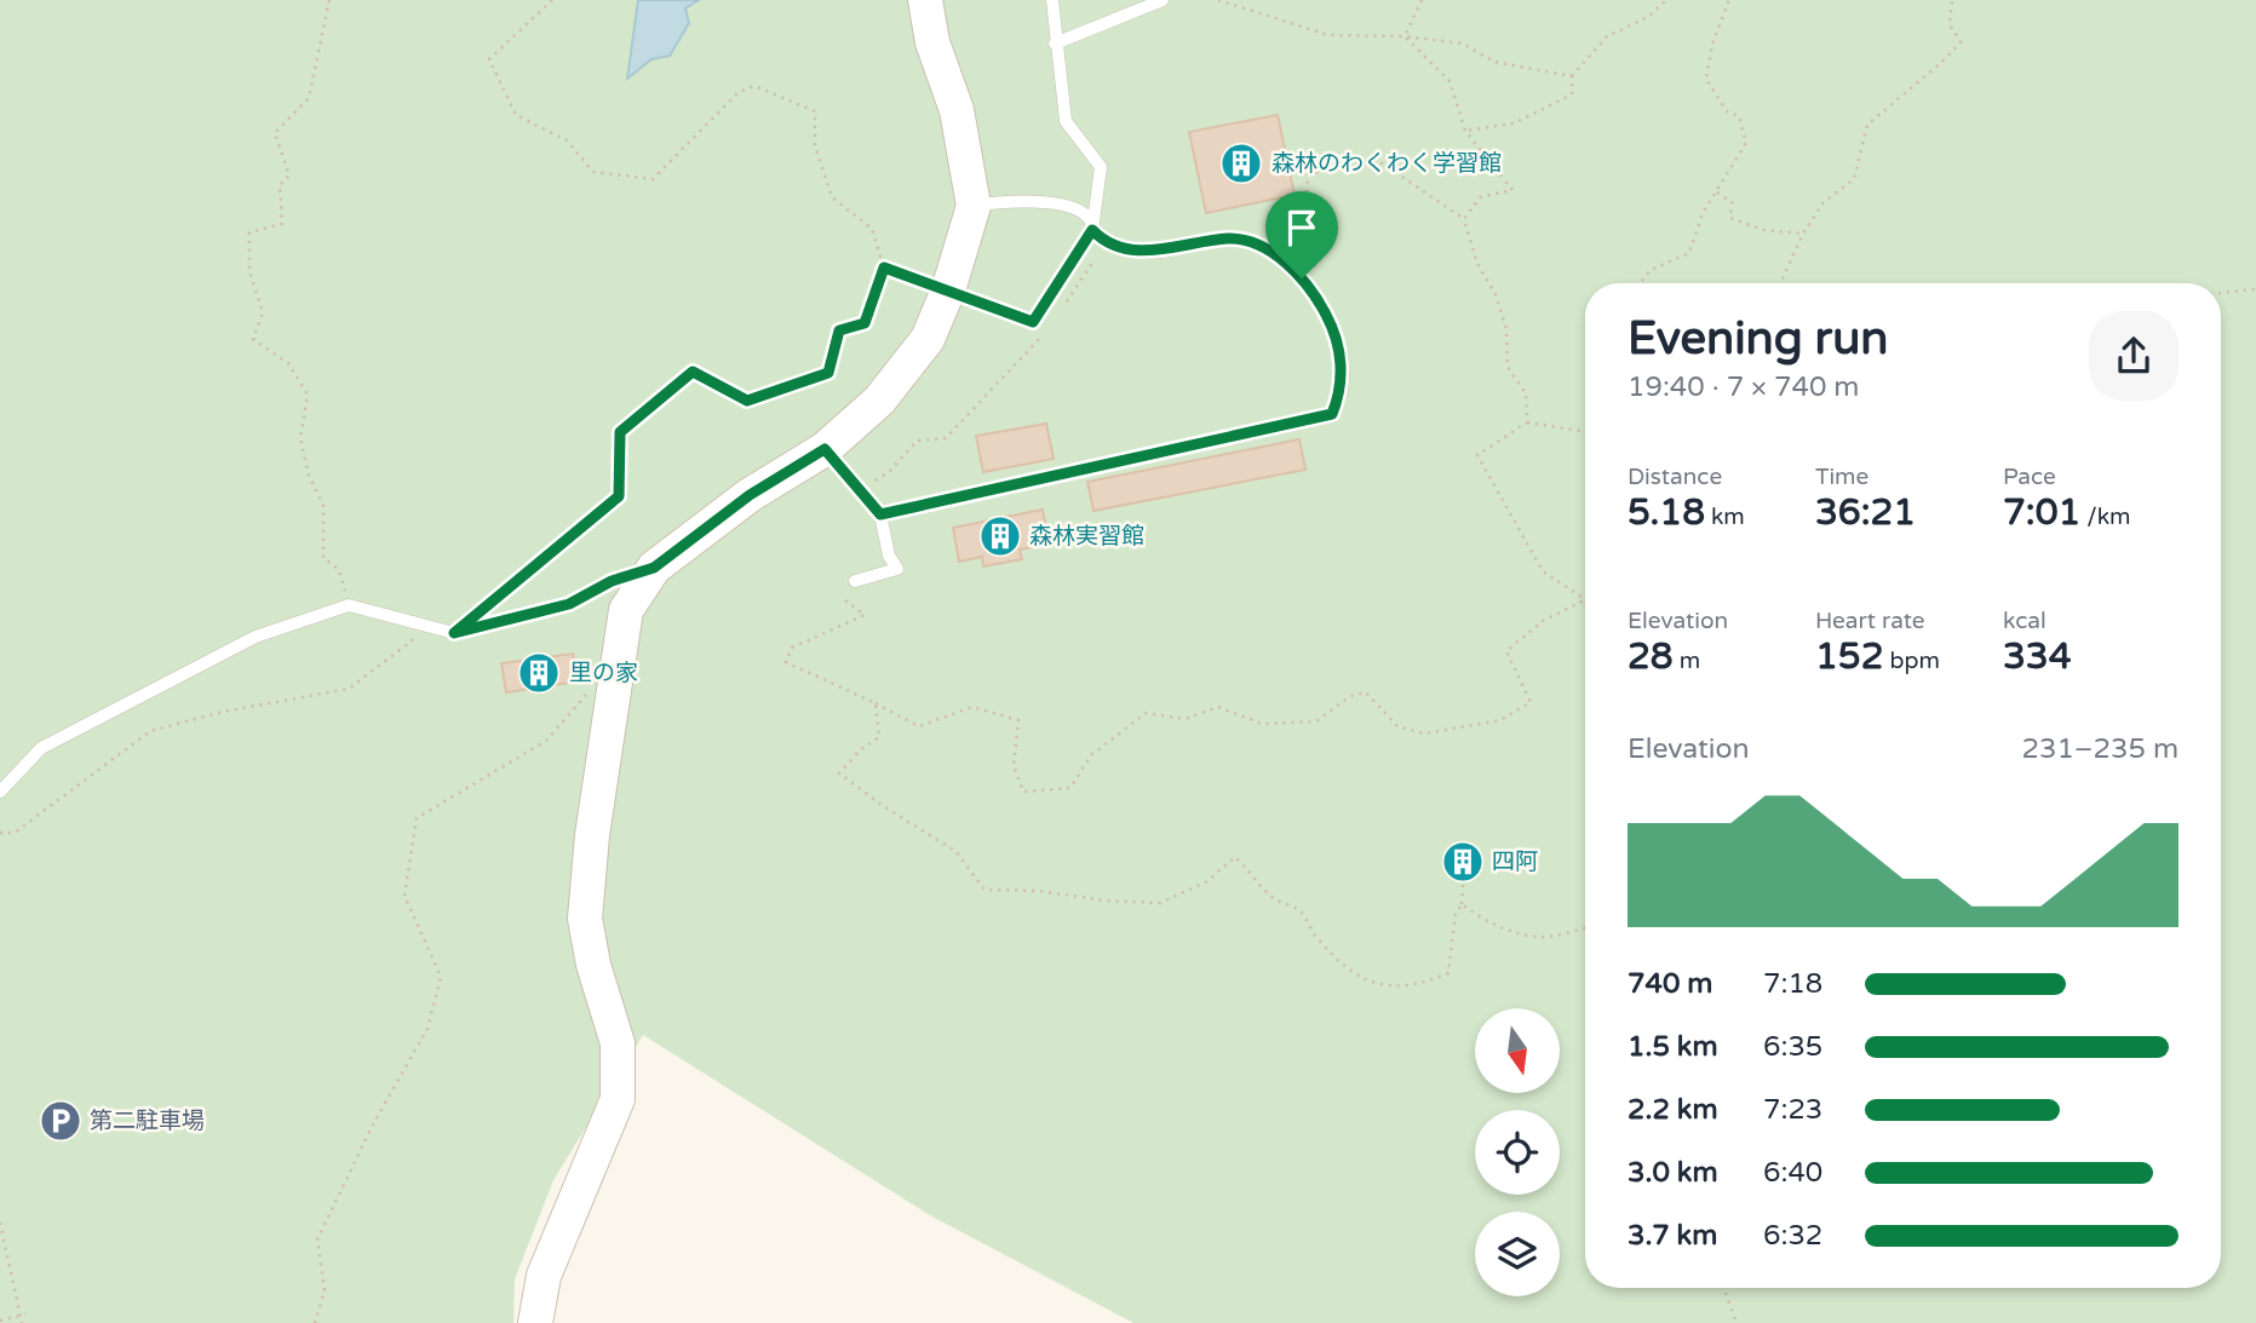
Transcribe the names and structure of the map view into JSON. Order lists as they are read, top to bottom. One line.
{"places":{"building":["森林のわくわく学習館","森林実習館","里の家","四阿"],"parking":["第二駐車場"]},"north":"bottom","page":{"heading":["Evening run","19:40 · 7 × 740 m"],"stats":[["Distance","5.18 km"],["Time","36:21"],["Pace","7:01 /km"],["Elevation","28 m"],["Heart rate","152 bpm"],["kcal","334"]],"chart":["Elevation","231–235 m"],"list":[{"name":"740 m","note":"7:18"},{"name":"1.5 km","note":"6:35"},{"name":"2.2 km","note":"7:23"},{"name":"3.0 km","note":"6:40"},{"name":"3.7 km","note":"6:32"}]}}
